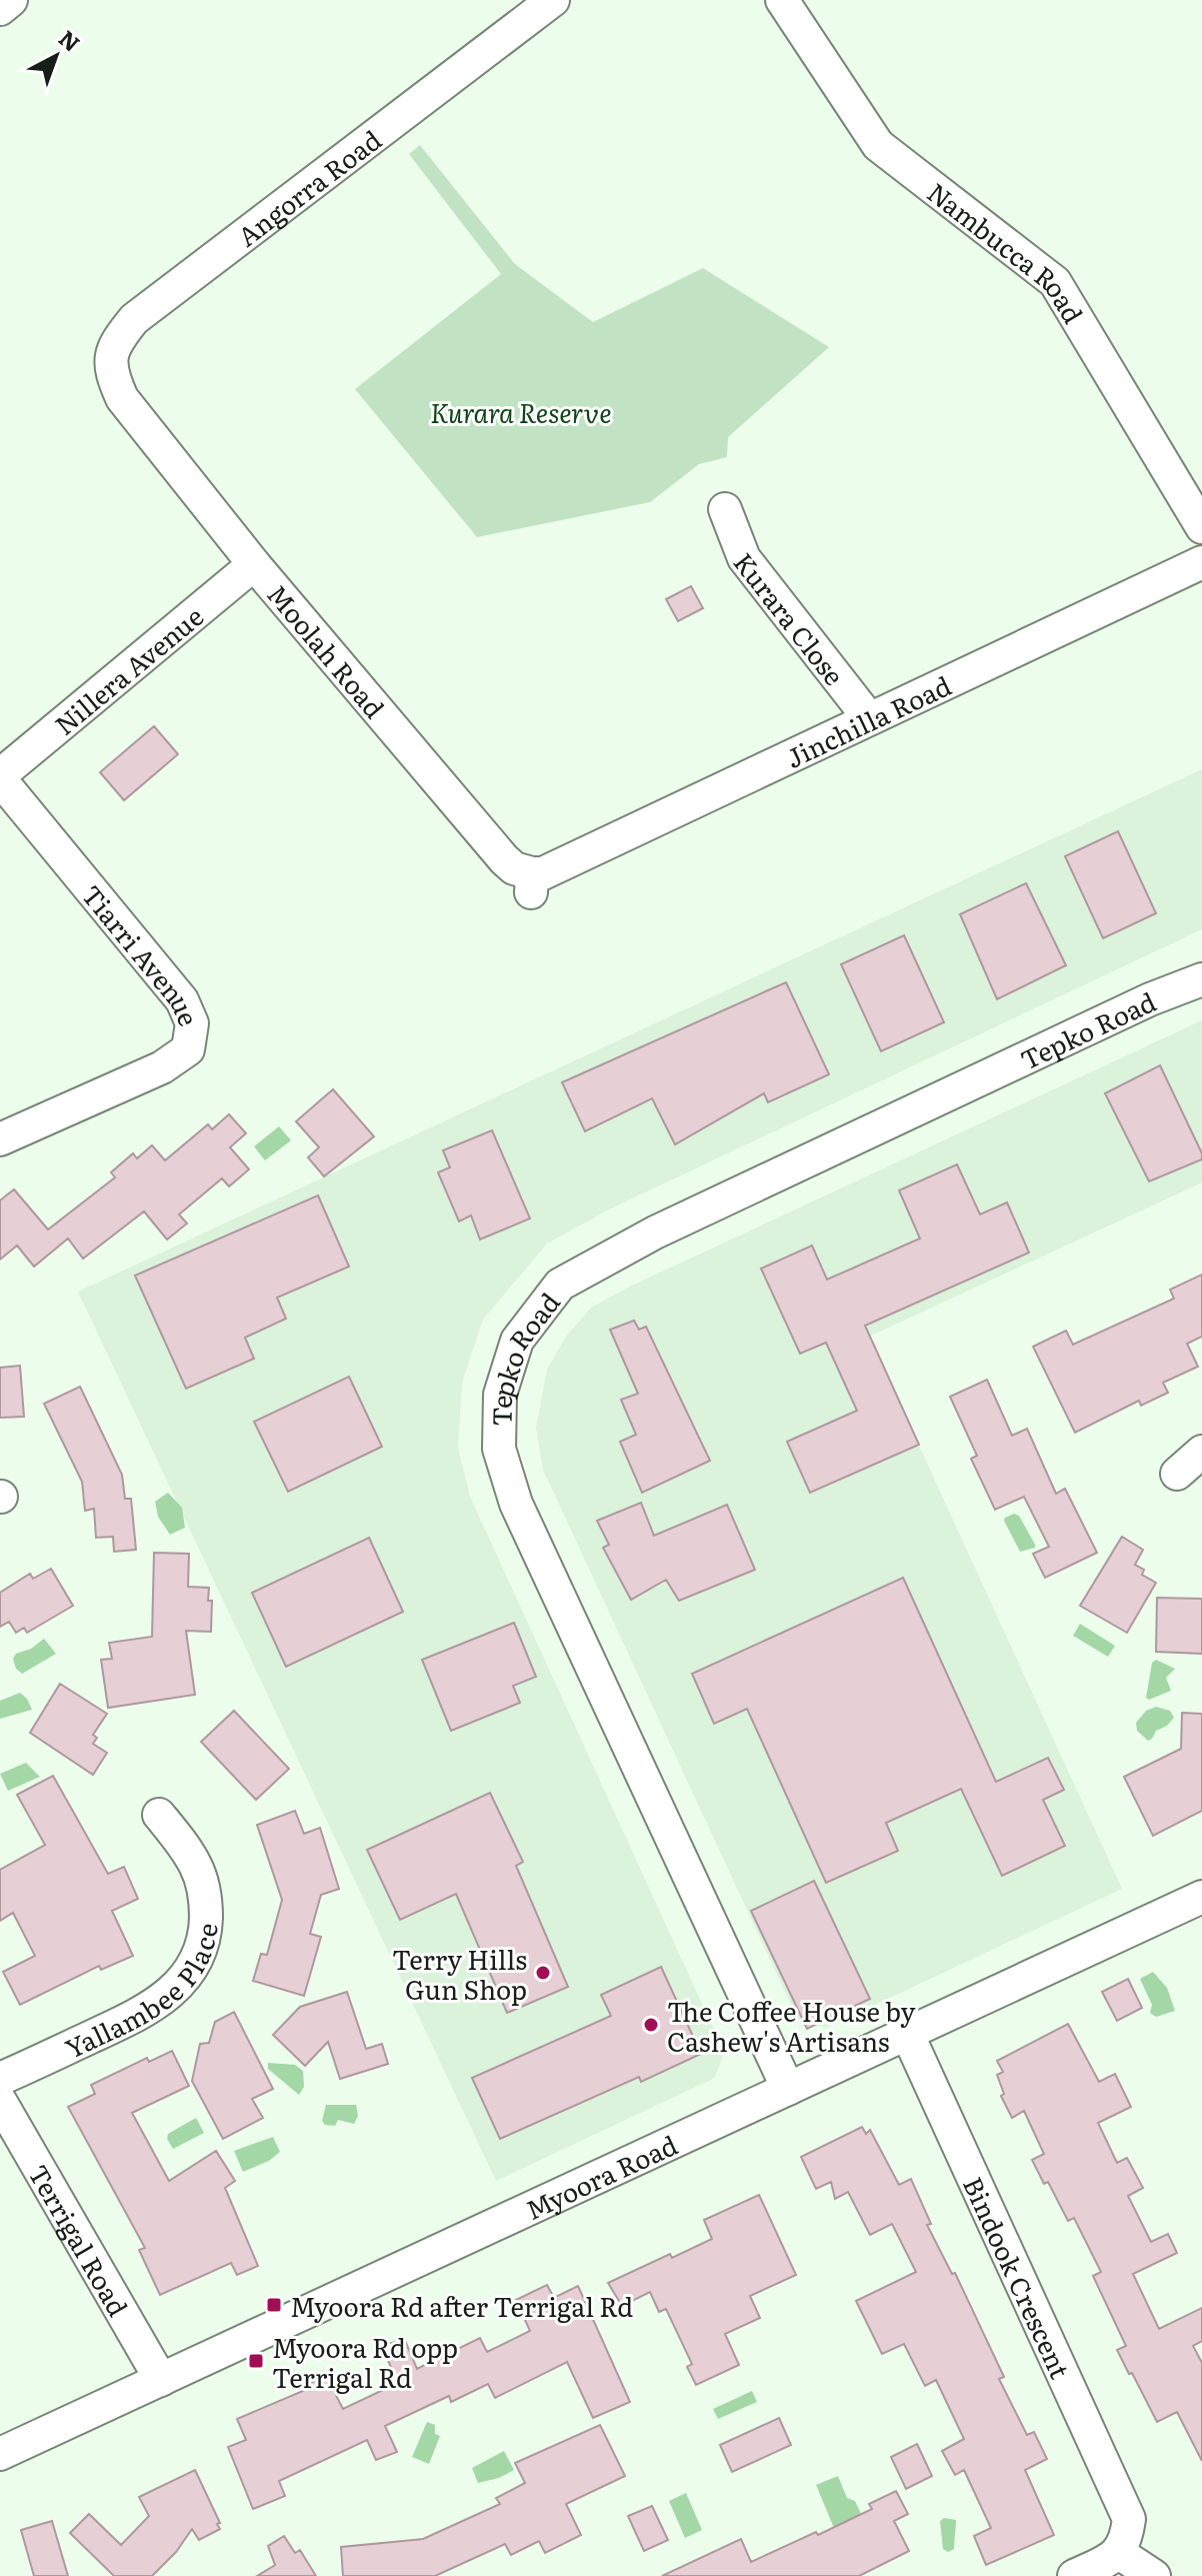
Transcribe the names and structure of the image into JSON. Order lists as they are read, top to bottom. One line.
{"streets":{"street":["Angorra Road","Nambucca Road","Kurara Close","Moolah Road","Nillera Avenue","Jinchilla Road","Tiarri Avenue","Tepko Road","Yallambee Place","Myoora Road","Terrigal Road","Bindook Crescent"]},"crossings":[["Angorra Road","Moolah Road"],["Kurara Close","Jinchilla Road"],["Moolah Road","Nillera Avenue"],["Moolah Road","Jinchilla Road"],["Nillera Avenue","Tiarri Avenue"],["Tepko Road","Myoora Road"],["Myoora Road","Terrigal Road"],["Myoora Road","Bindook Crescent"]],"parks":["Kurara Reserve"],"places":{"other":["Terry Hills Gun Shop","The Coffee House by Cashew's Artisans"],"transit":["Myoora Rd after Terrigal Rd","Myoora Rd opp Terrigal Rd"]},"north":"top right"}
